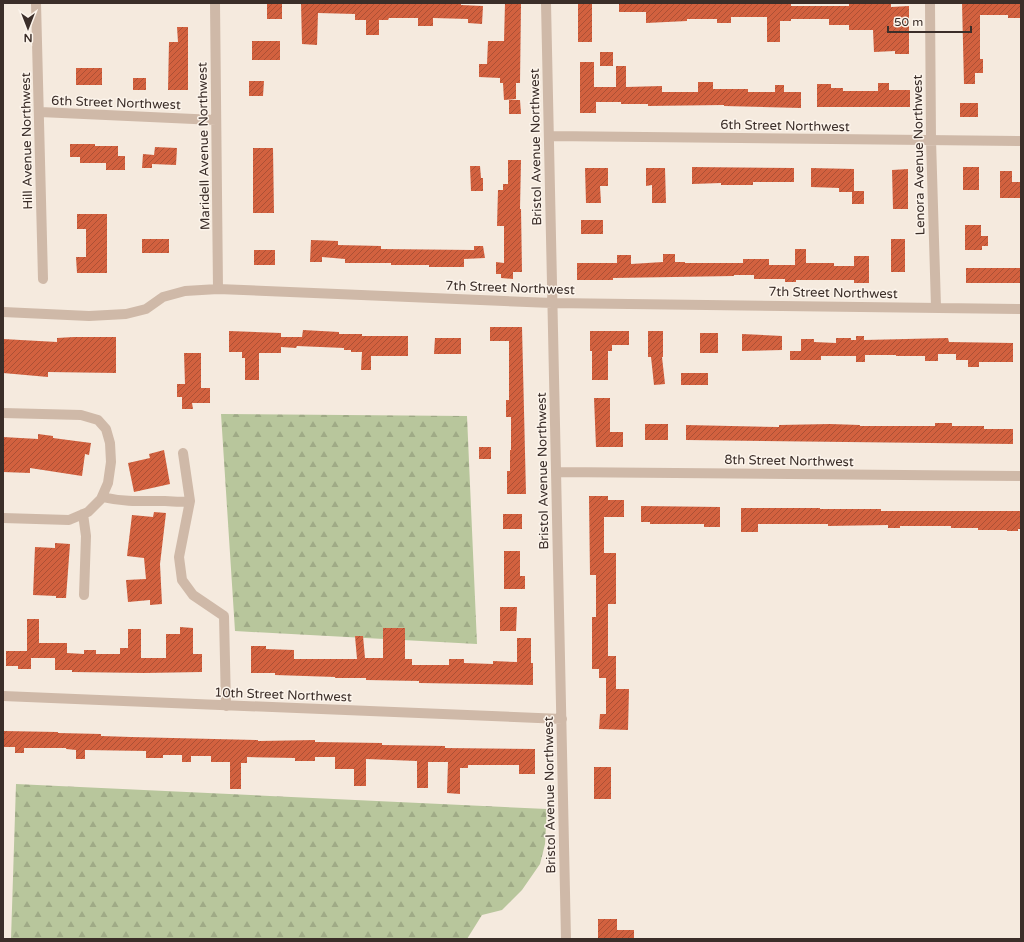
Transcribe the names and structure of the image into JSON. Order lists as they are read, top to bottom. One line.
{"streets":{"street":["6th Street Northwest","Hill Avenue Northwest","Maridell Avenue Northwest","Bristol Avenue Northwest","Lenora Avenue Northwest","7th Street Northwest","8th Street Northwest","10th Street Northwest"]},"crossings":[["6th Street Northwest","Hill Avenue Northwest"],["6th Street Northwest","Maridell Avenue Northwest"],["6th Street Northwest","Bristol Avenue Northwest"],["6th Street Northwest","Lenora Avenue Northwest"],["Maridell Avenue Northwest","7th Street Northwest"],["Bristol Avenue Northwest","7th Street Northwest"],["Bristol Avenue Northwest","8th Street Northwest"],["Bristol Avenue Northwest","10th Street Northwest"],["Lenora Avenue Northwest","7th Street Northwest"]],"scale_bar":"50 m","north":"bottom"}
